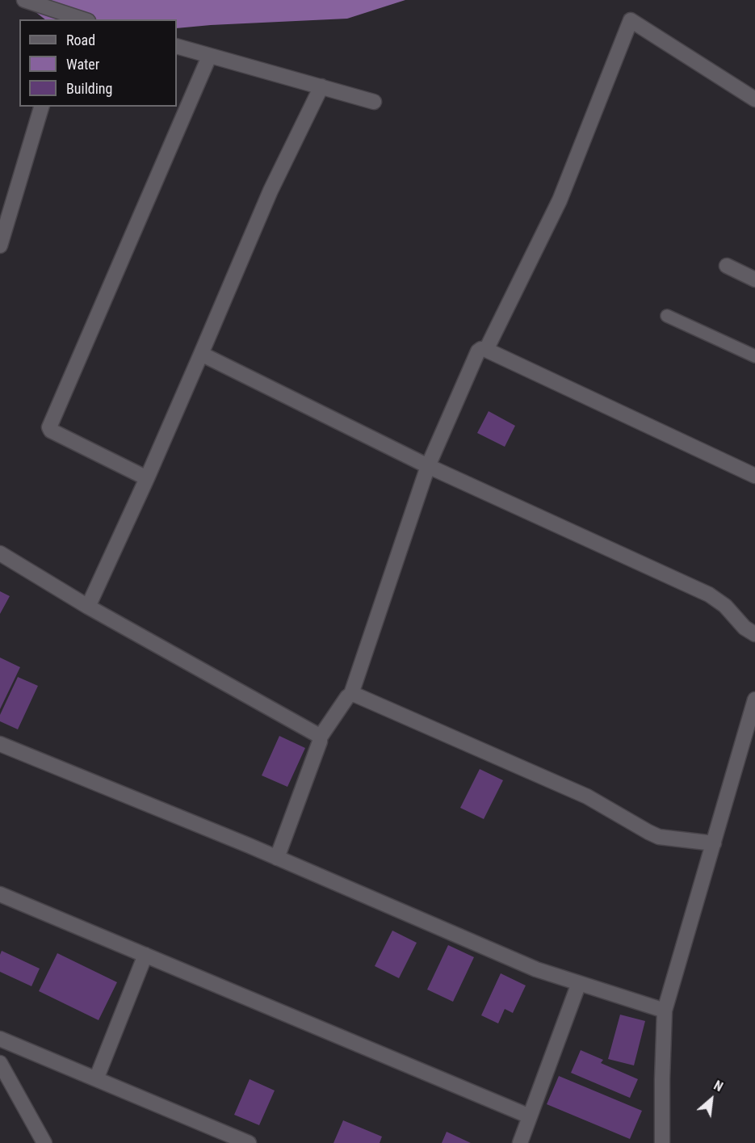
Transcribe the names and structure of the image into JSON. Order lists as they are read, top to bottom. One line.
{"legend":["Road","Water","Building"],"north":"top right"}
